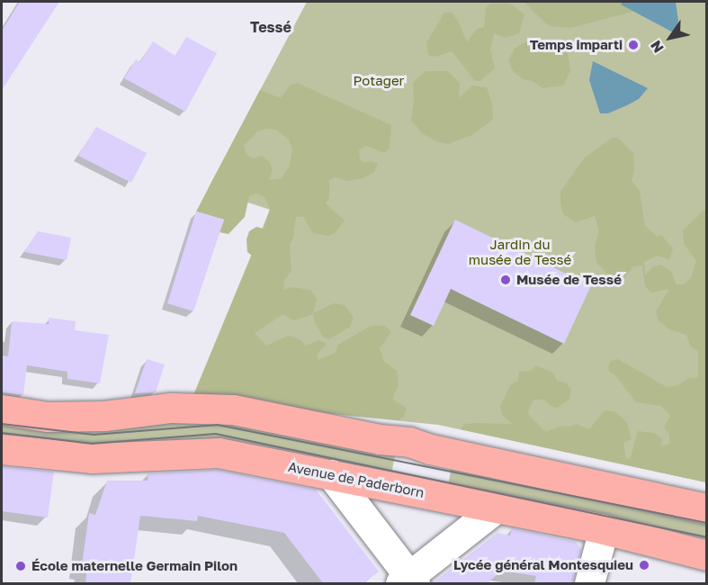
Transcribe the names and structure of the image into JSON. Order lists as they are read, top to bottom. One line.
{"streets":{"main road":["Avenue de Paderborn"]},"districts":["Tessé"],"parks":["Potager","Jardin du musée de Tessé"],"places":["Temps imparti","Musée de Tessé","Lycée général Montesquieu","École maternelle Germain Pilon"],"north":"bottom left"}
